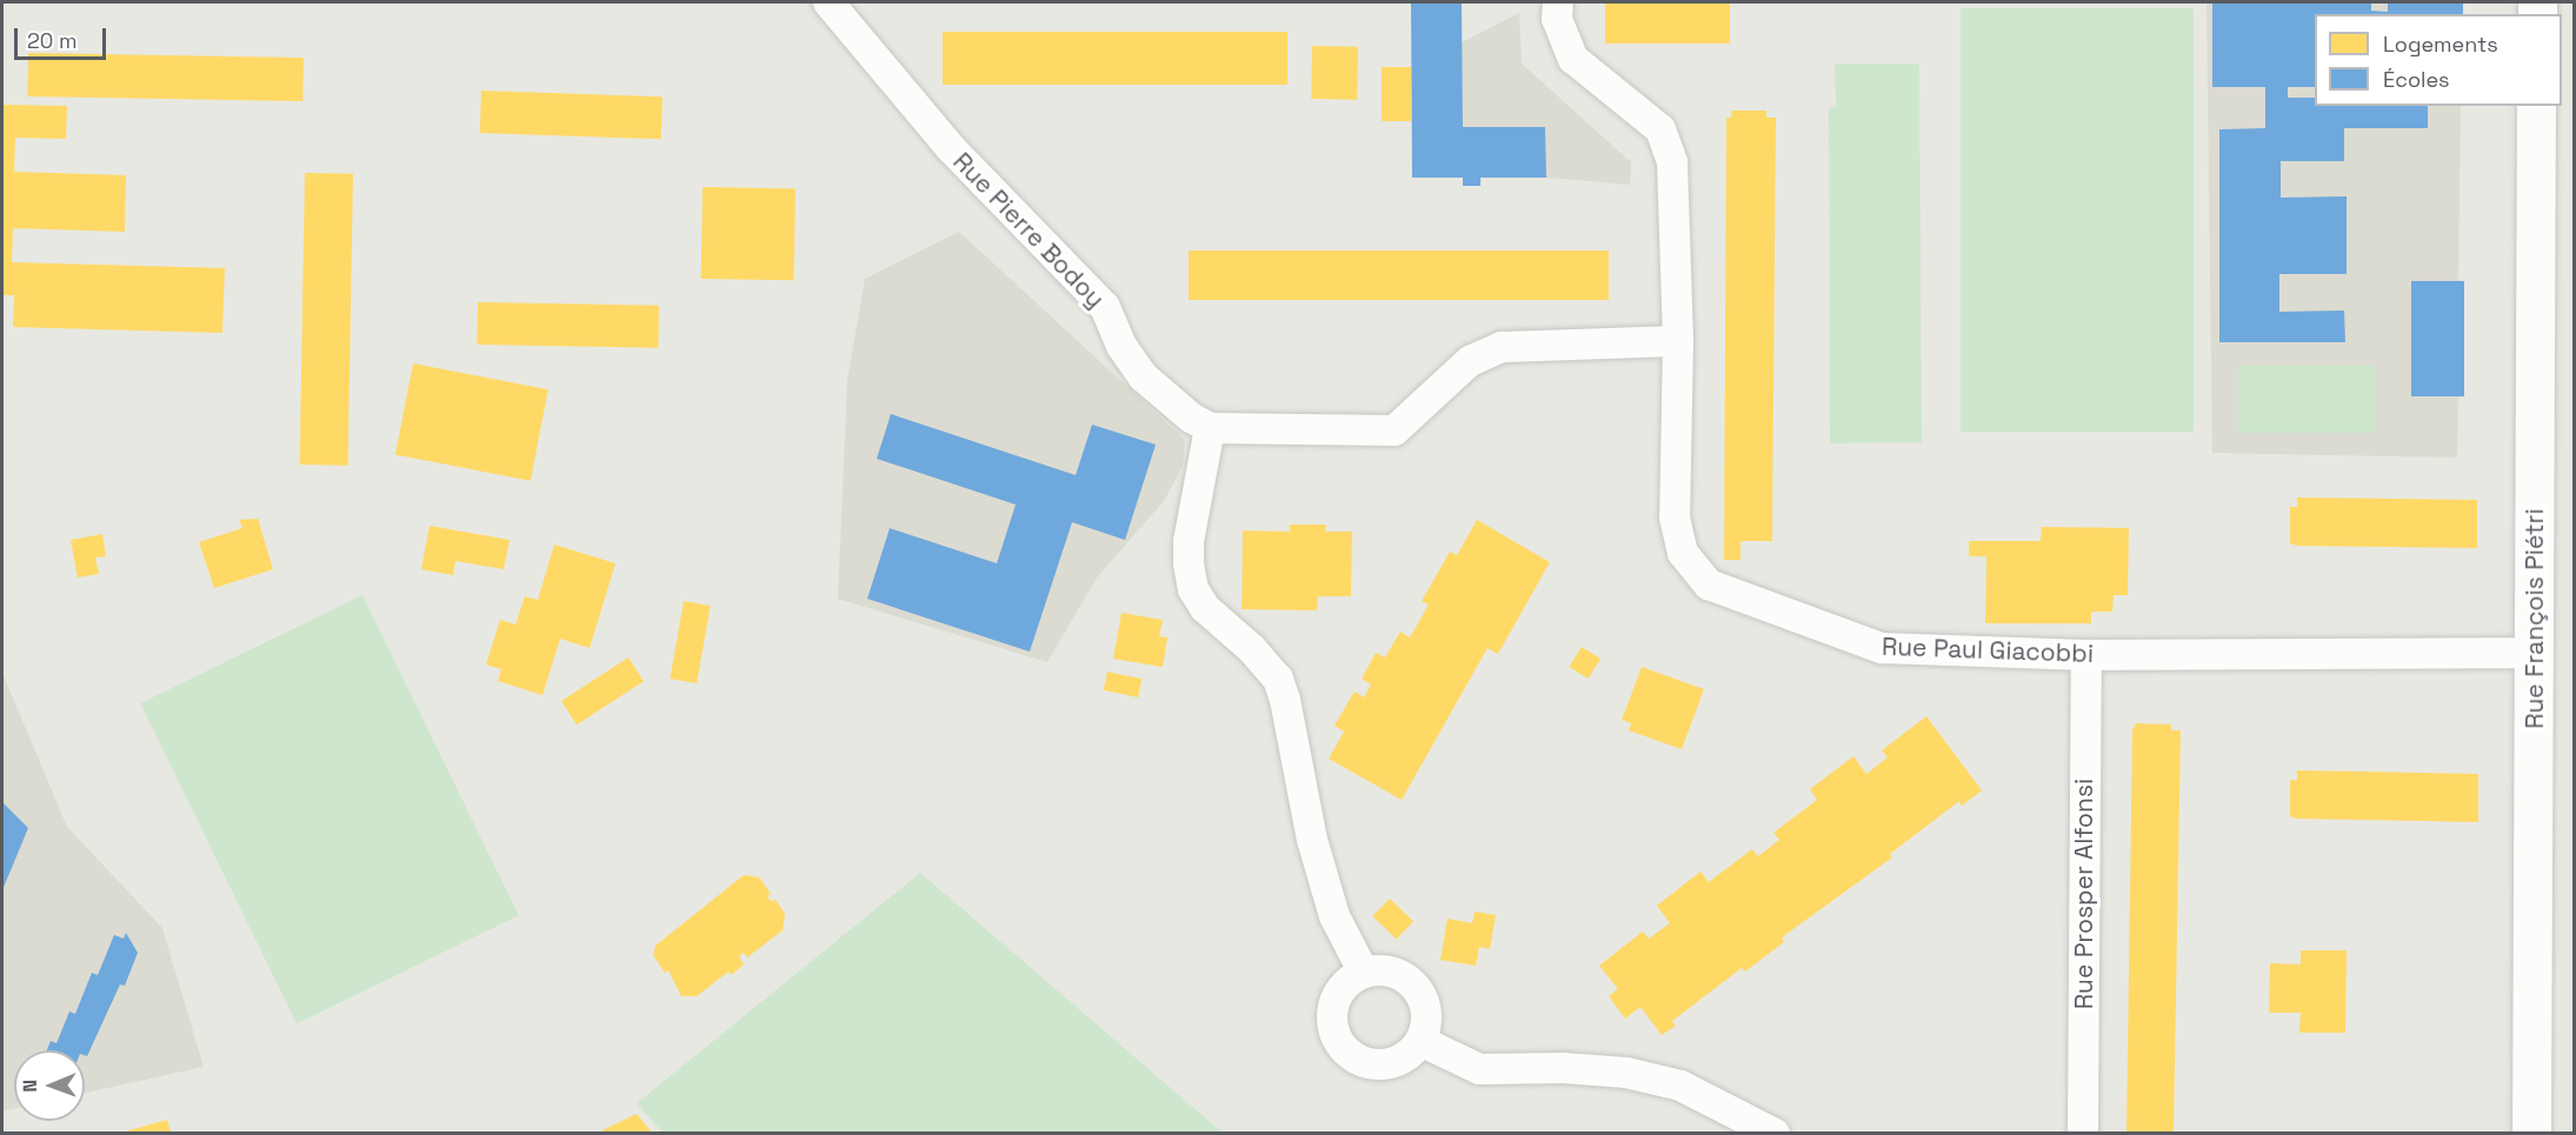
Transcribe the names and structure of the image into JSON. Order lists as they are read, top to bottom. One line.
{"streets":{"street":["Rue Pierre Bodoy","Rue François Piétri","Rue Paul Giacobbi","Rue Prosper Alfonsi"]},"crossings":[["Rue François Piétri","Rue Paul Giacobbi"],["Rue Paul Giacobbi","Rue Prosper Alfonsi"]],"legend":["Logements","Écoles"],"scale_bar":"20 m","north":"left"}
